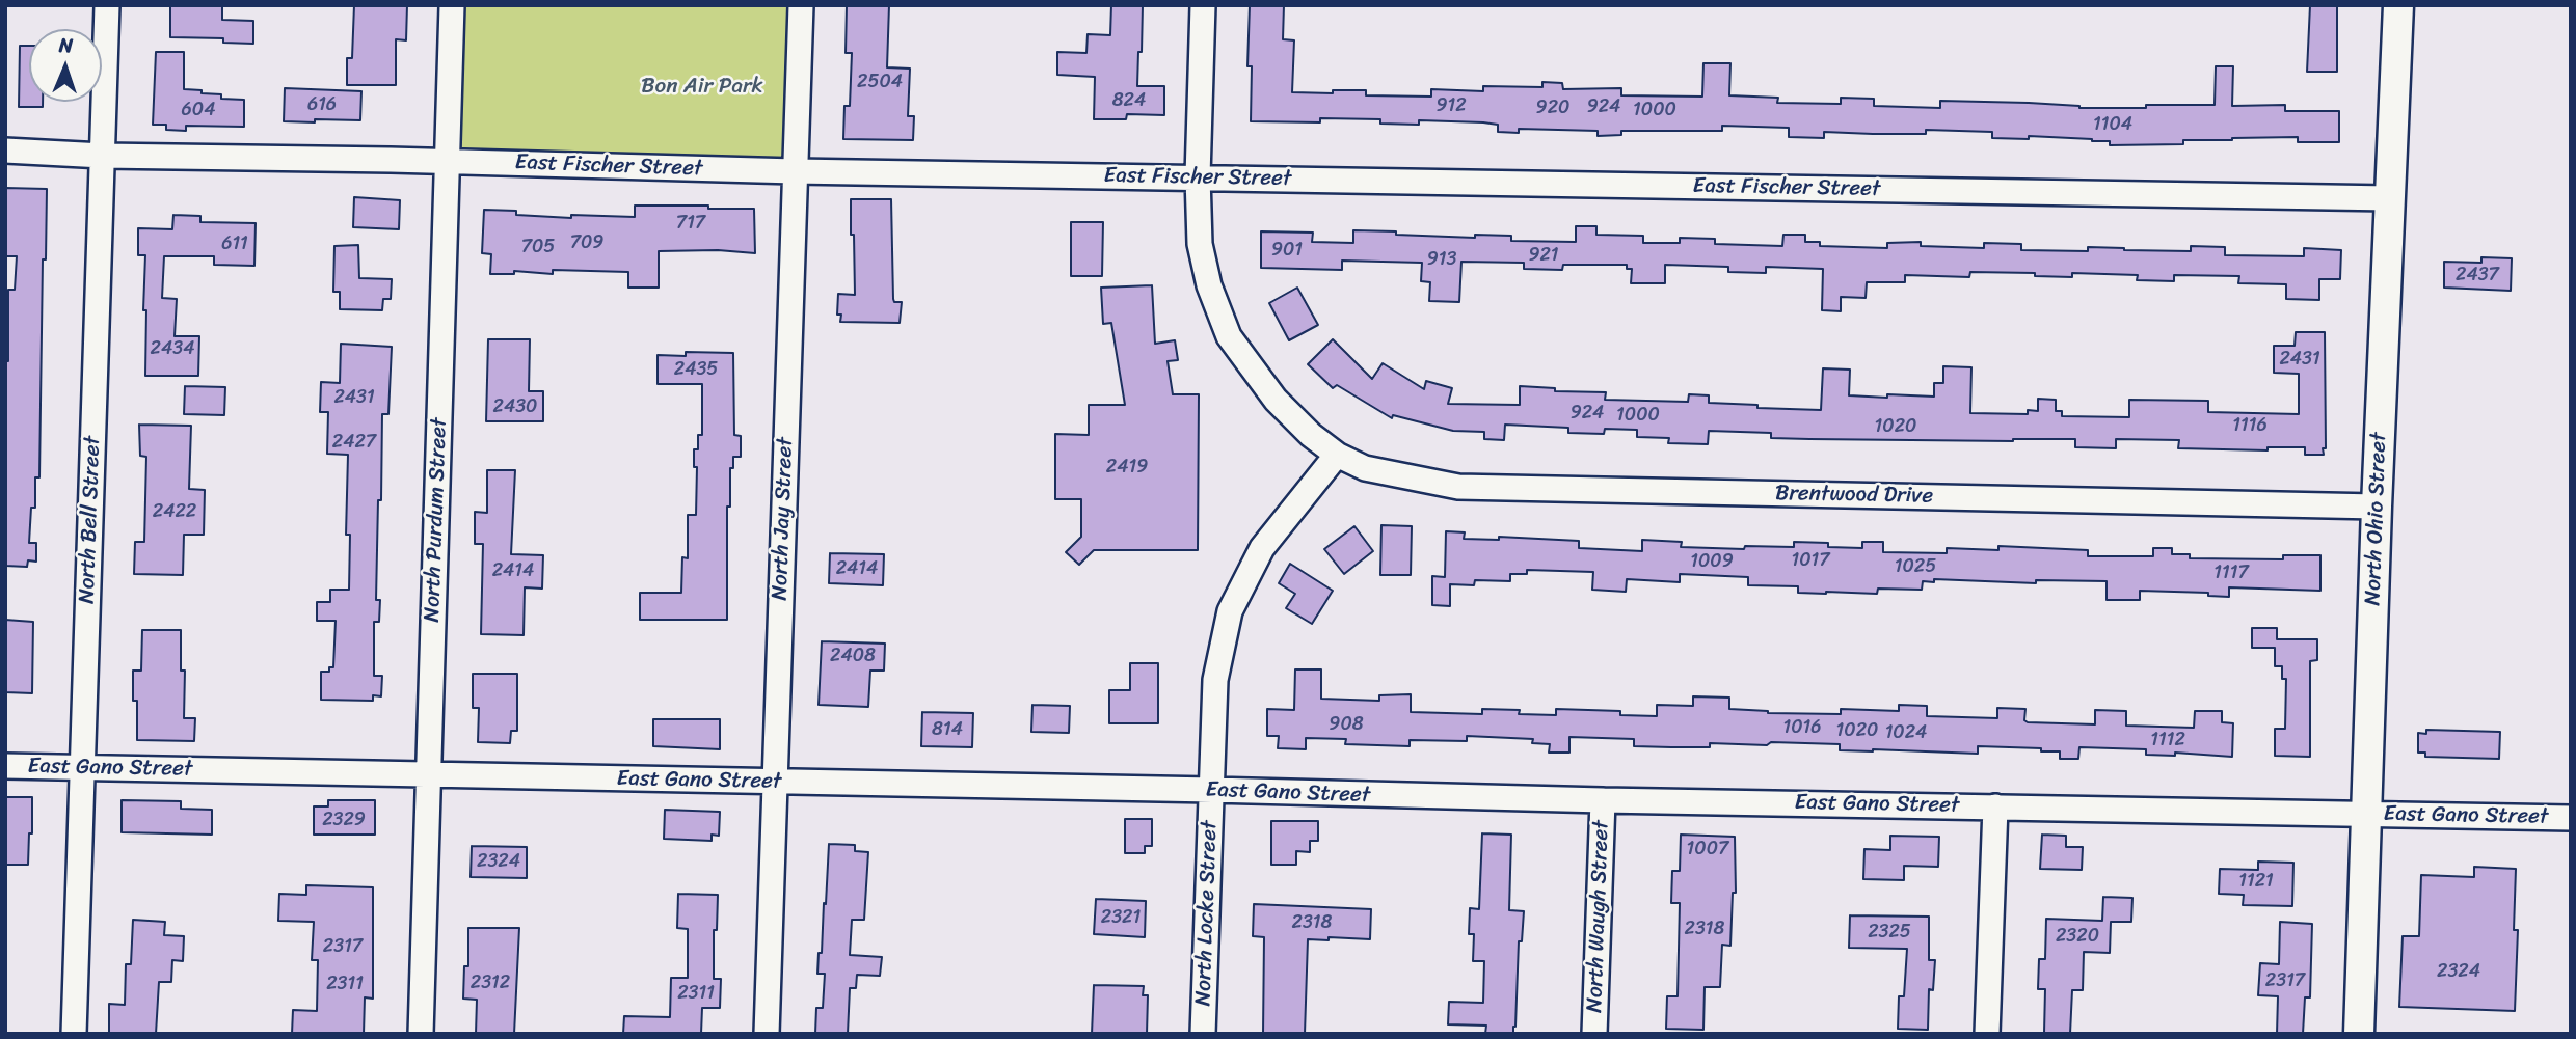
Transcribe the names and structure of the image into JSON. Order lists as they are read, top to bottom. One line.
{"streets":{"street":["East Fischer Street","Brentwood Drive","North Jay Street","North Ohio Street","North Bell Street","North Purdum Street","East Gano Street","North Locke Street","North Waugh Street"]},"crossings":[["East Fischer Street","North Jay Street"],["East Fischer Street","North Ohio Street"],["East Fischer Street","North Bell Street"],["East Fischer Street","North Purdum Street"],["Brentwood Drive","North Ohio Street"],["Brentwood Drive","North Locke Street"],["North Jay Street","East Gano Street"],["North Ohio Street","East Gano Street"],["North Bell Street","East Gano Street"],["North Purdum Street","East Gano Street"],["East Gano Street","North Locke Street"],["East Gano Street","North Waugh Street"]],"parks":["Bon Air Park"],"house_numbers":["2504","824","616","912","924","920","604","1000","1104","717","709","611","705","901","921","913","2437","2434","2431","2435","2431","2430","924","1000","1116","1020","2427","2419","2422","1017","1009","1025","2414","2414","1117","2408","908","1016","814","1020","1024","1112","2329","1007","2324","1121","2321","2318","2318","2325","2320","2317","2324","2317","2312","2311","2311"],"north":"top"}
